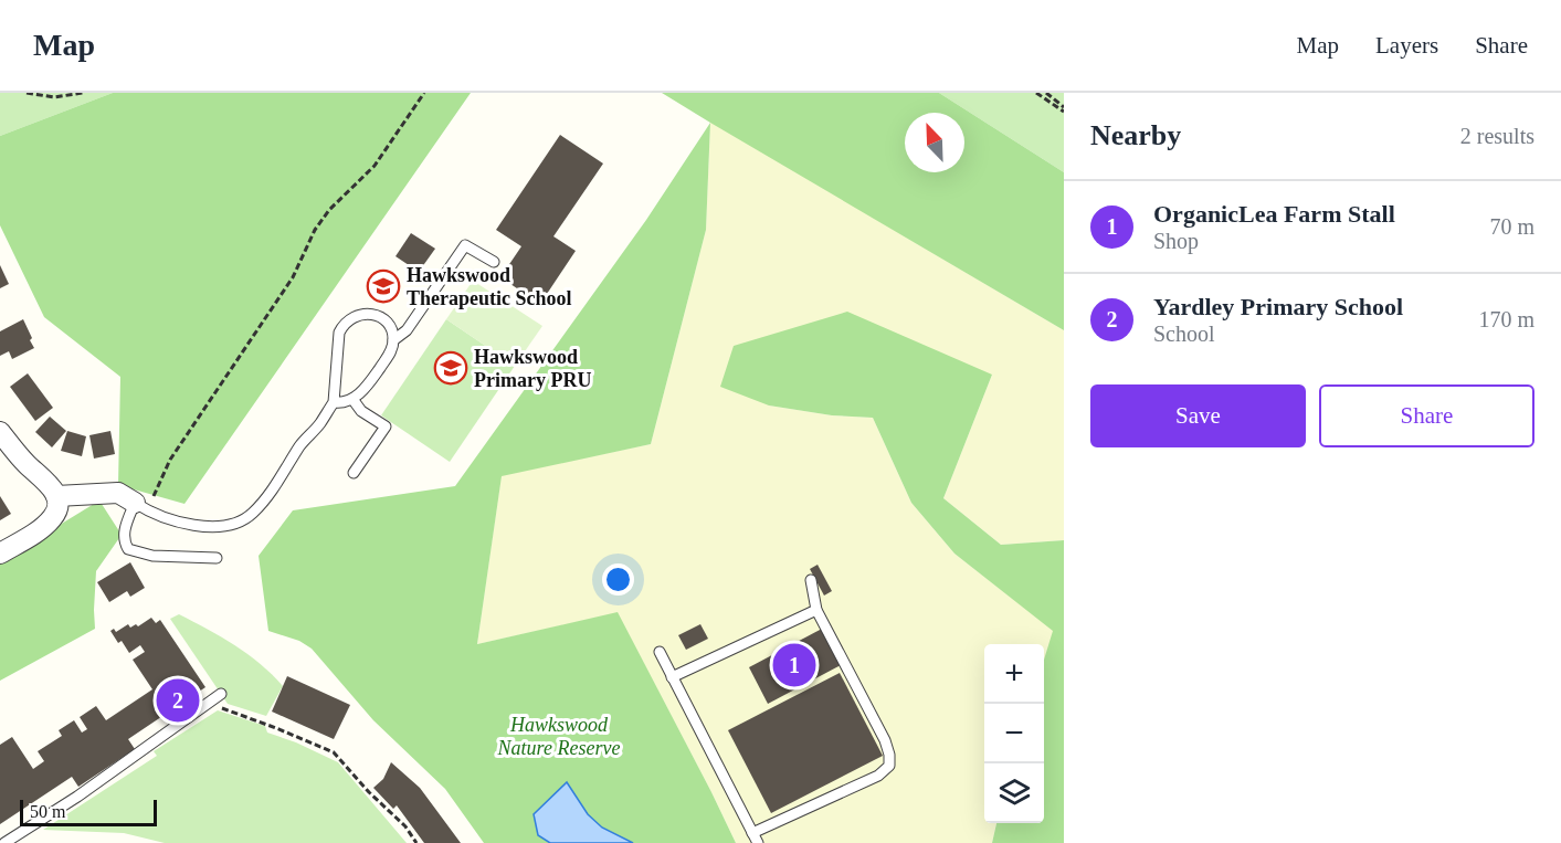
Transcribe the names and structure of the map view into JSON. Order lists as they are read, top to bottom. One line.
{"parks":["Hawkswood Nature Reserve"],"places":{"school or university":["Hawkswood Therapeutic School","Hawkswood Primary PRU"]},"scale_bar":"50 m","north":"top left","page":{"header":"Map","nav":["Map","Layers","Share"],"heading":["Nearby","2 results"],"list":[{"mark":"1","name":"OrganicLea Farm Stall","note":"Shop","value":"70 m"},{"mark":"2","name":"Yardley Primary School","note":"School","value":"170 m"}],"buttons":["Save","Share"],"pins":["1","2"],"map_buttons":["+","−"],"scale":"50 m"}}
